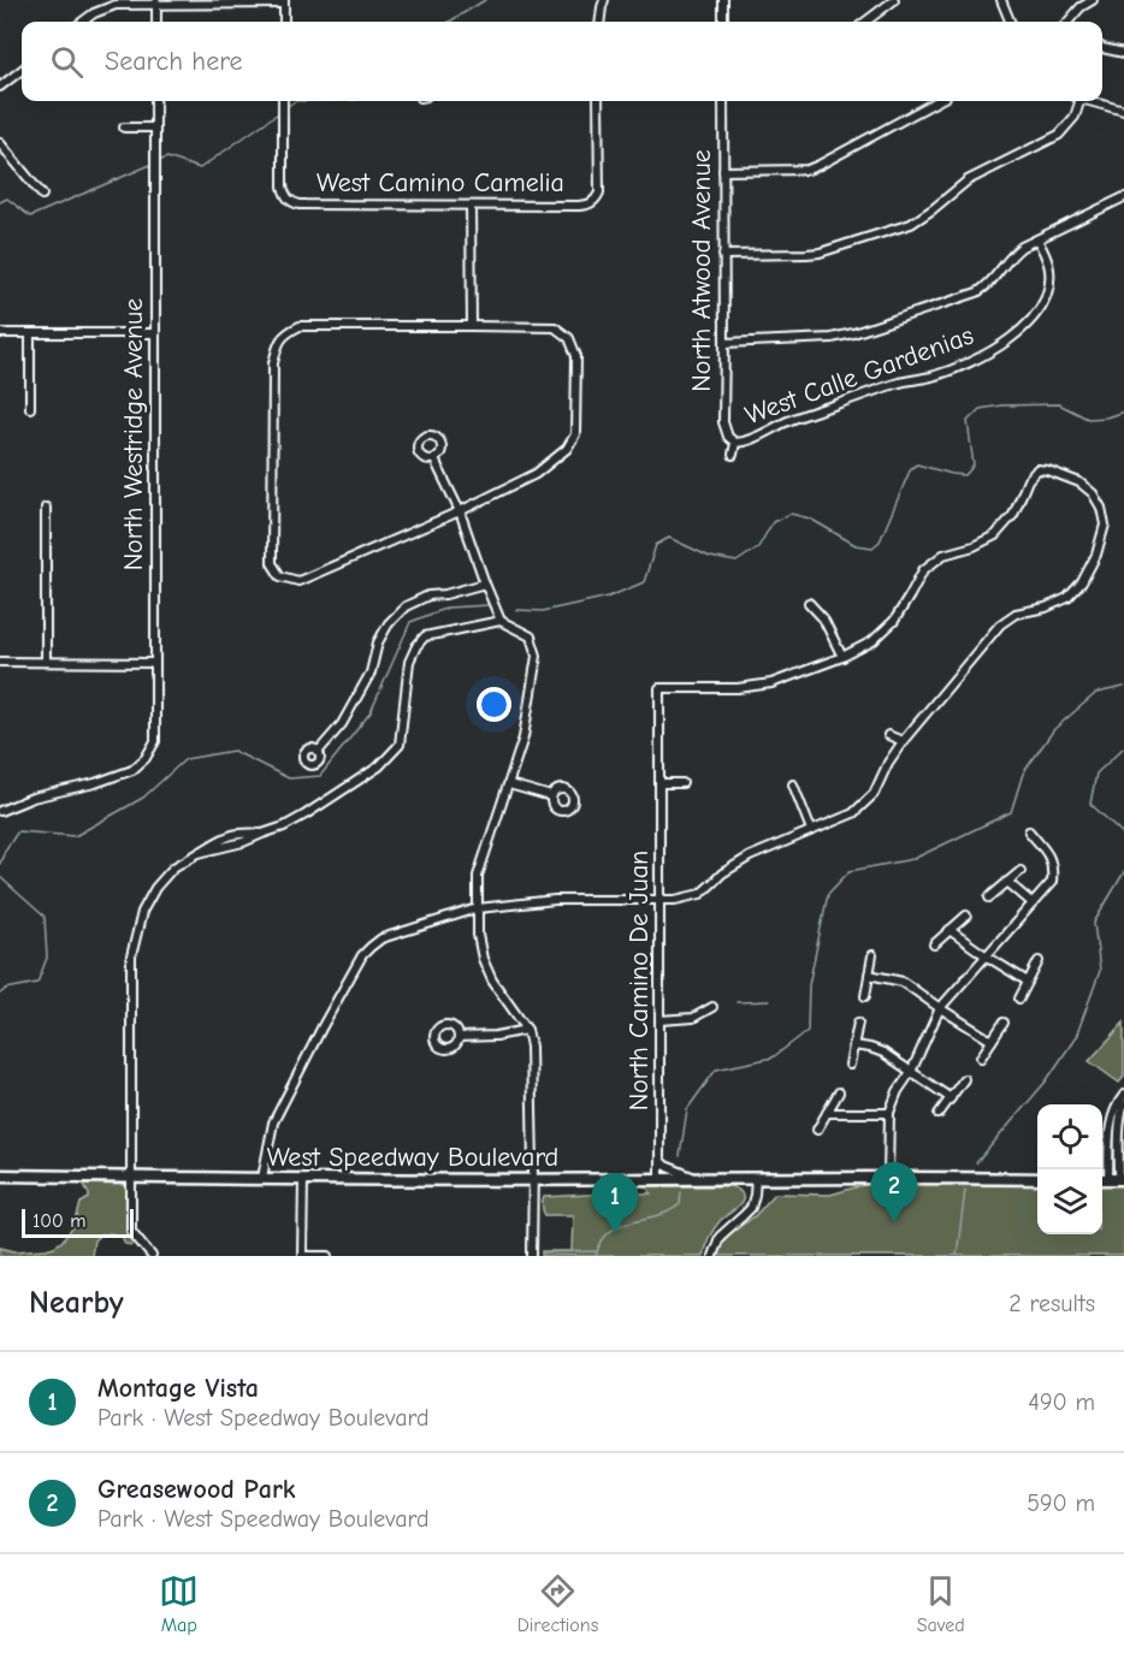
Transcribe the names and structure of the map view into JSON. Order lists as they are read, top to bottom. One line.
{"streets":{"main road":["West Speedway Boulevard"],"street":["West Camino Camelia","North Atwood Avenue","West Calle Gardenias","North Westridge Avenue","North Camino De Juan"]},"crossings":[["North Atwood Avenue","West Calle Gardenias"],["North Camino De Juan","West Speedway Boulevard"]],"scale_bar":"100 m","page":{"search":"Search here","pins":["2","1"],"scale":"100 m","heading":["Nearby","2 results"],"list":[{"mark":"1","name":"Montage Vista","note":"Park · West Speedway Boulevard","value":"490 m"},{"mark":"2","name":"Greasewood Park","note":"Park · West Speedway Boulevard","value":"590 m"}],"nav":["Map","Directions","Saved"]}}
